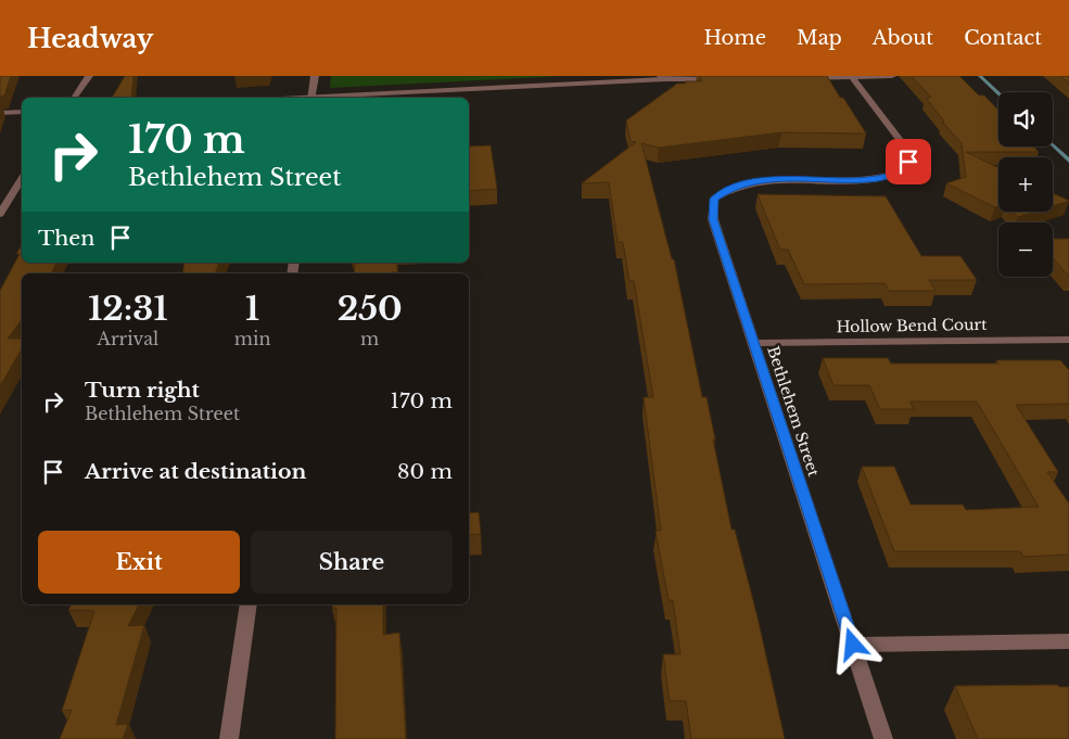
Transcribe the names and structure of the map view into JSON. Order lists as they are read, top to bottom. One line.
{"streets":{"street":["Hollow Bend Court","Bethlehem Street"]},"crossings":[["Hollow Bend Court","Bethlehem Street"]],"page":{"header":"Headway","nav":["Home","Map","About","Contact"],"map_buttons":["+","−"],"turn":["170 m","Bethlehem Street"],"then":"Then","eta":["12:31","Arrival","1","min","250","m"],"list":[{"name":"Turn right","note":"Bethlehem Street","value":"170 m"},{"name":"Arrive at destination","value":"80 m"}],"buttons":["Exit","Share"]}}
